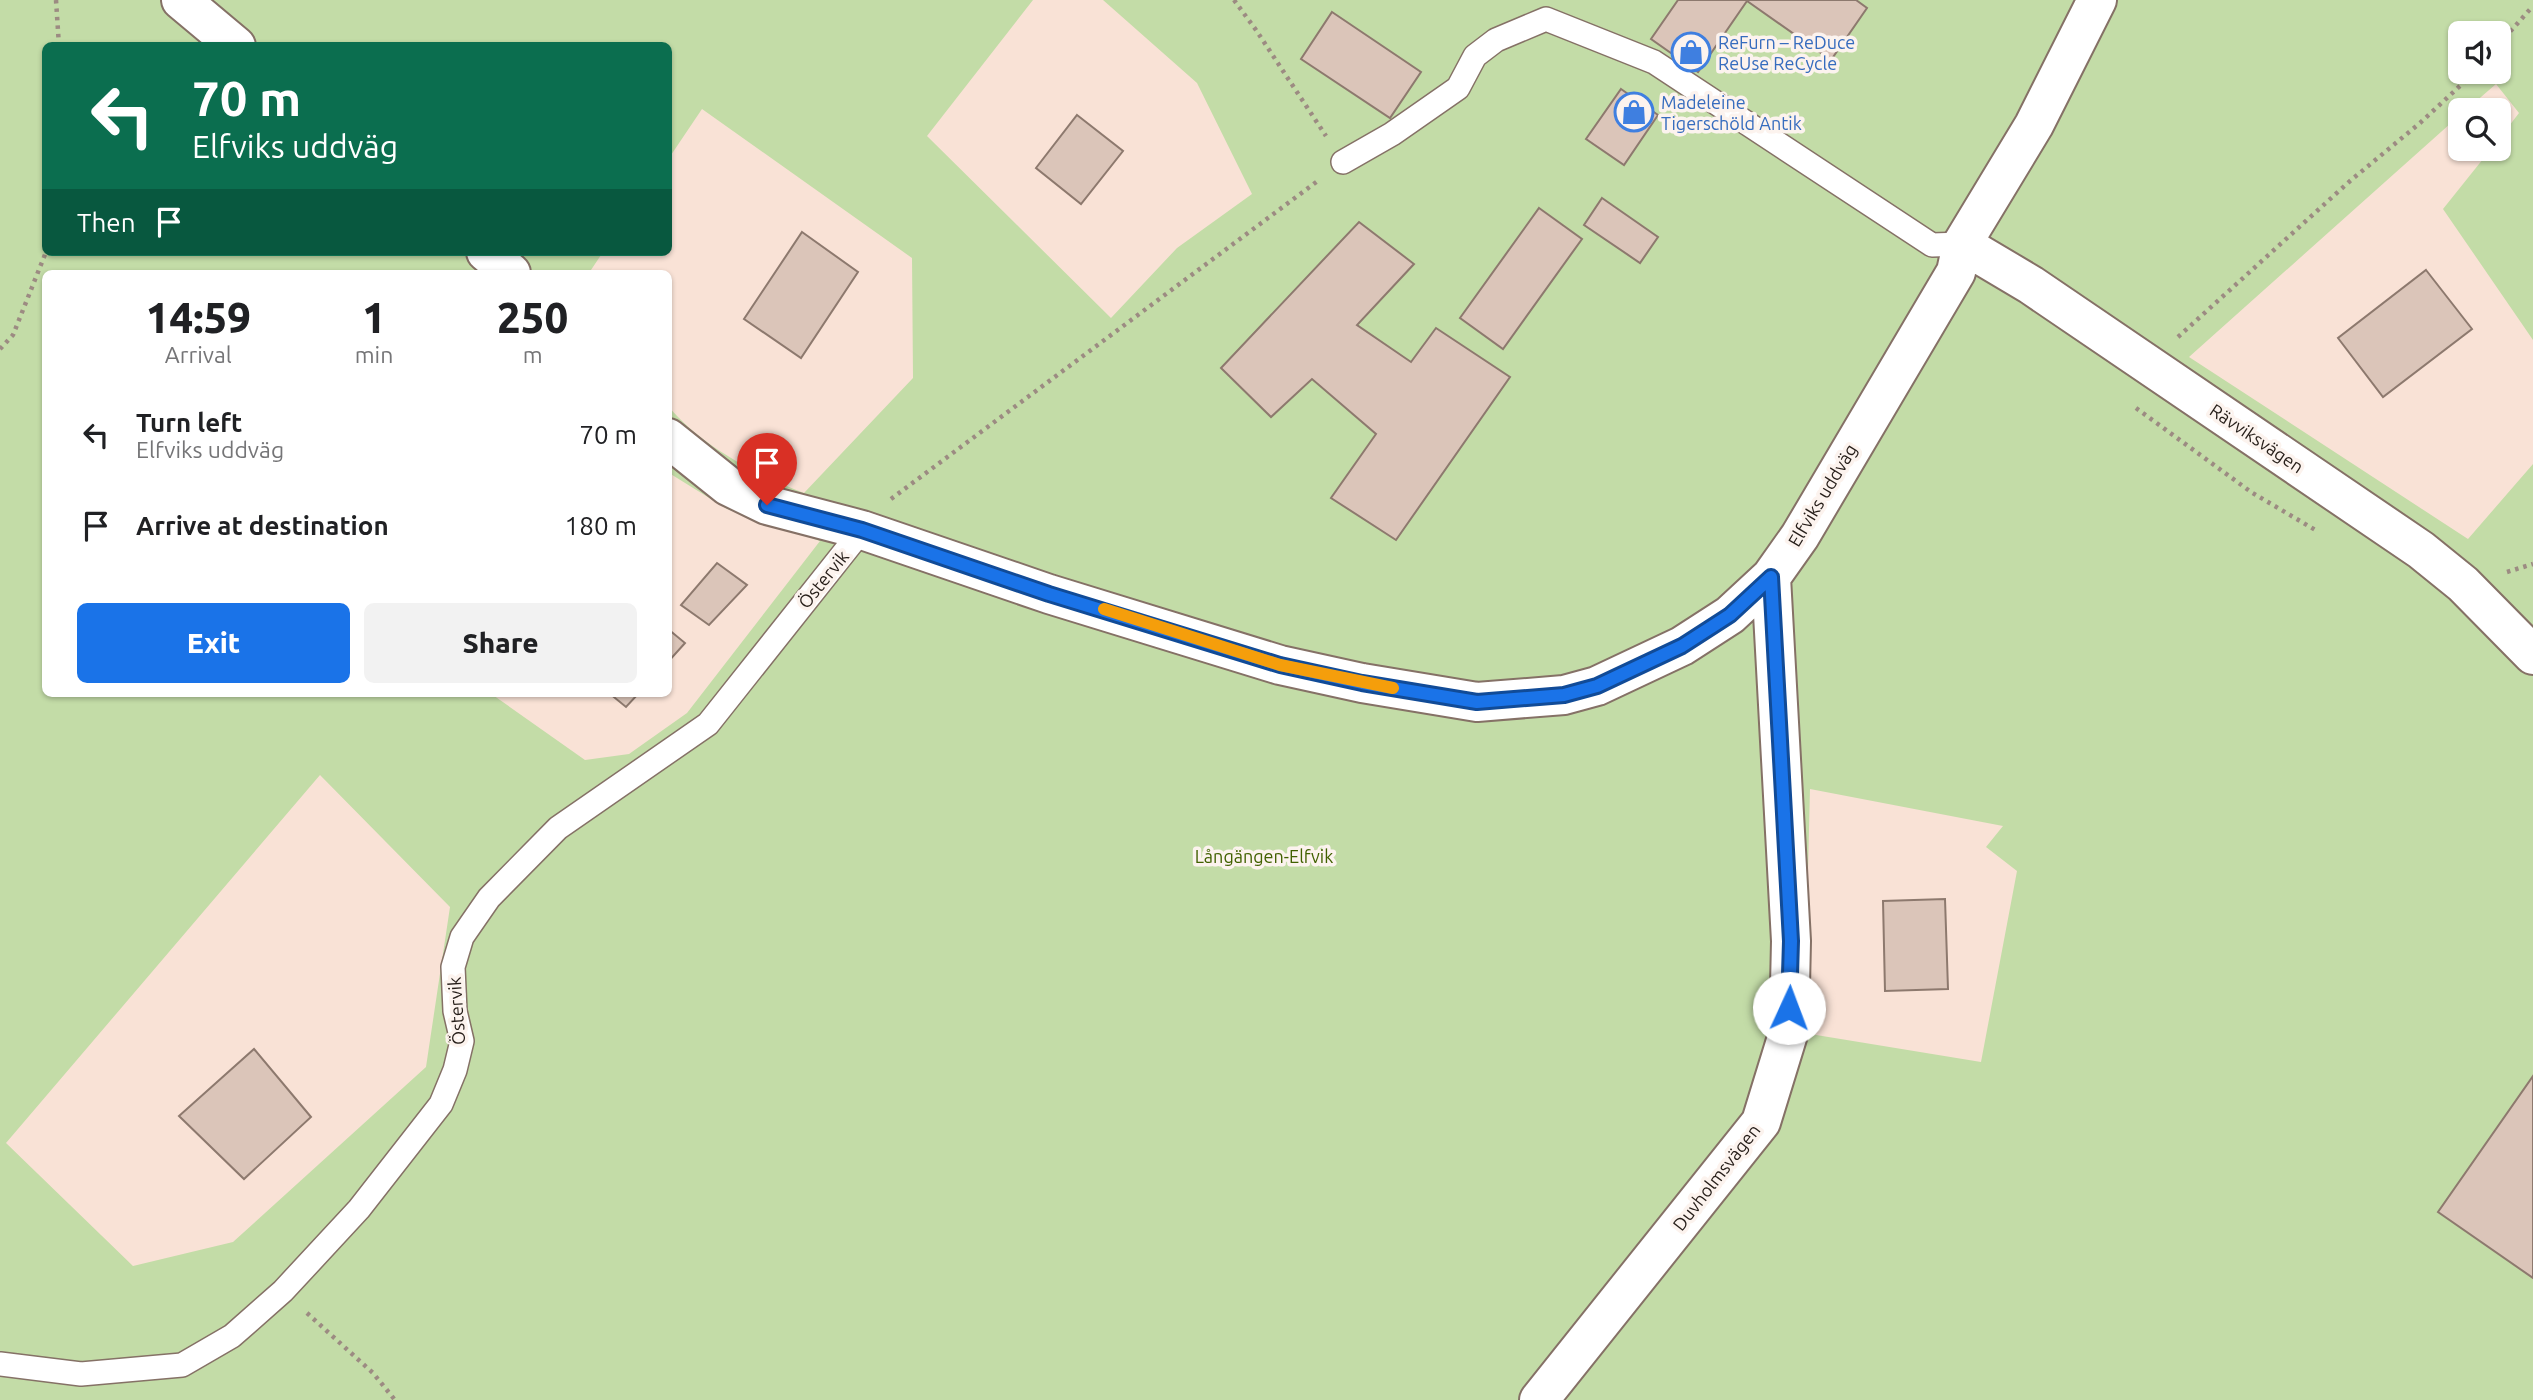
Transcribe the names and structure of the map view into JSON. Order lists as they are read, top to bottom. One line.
{"streets":{"street":["Rävviksvägen","Elfviks uddväg","Duvholmsvägen"],"lane":["Östervik"]},"crossings":[["Rävviksvägen","Elfviks uddväg"],["Elfviks uddväg","Östervik"],["Elfviks uddväg","Duvholmsvägen"]],"parks":["Långängen-Elfvik"],"places":{"shop":["ReFurn – ReDuce ReUse ReCycle","Madeleine Tigerschöld Antik"]},"page":{"turn":["70 m","Elfviks uddväg"],"then":"Then","eta":["14:59","Arrival","1","min","250","m"],"list":[{"name":"Turn left","note":"Elfviks uddväg","value":"70 m"},{"name":"Arrive at destination","value":"180 m"}],"buttons":["Exit","Share"]}}
